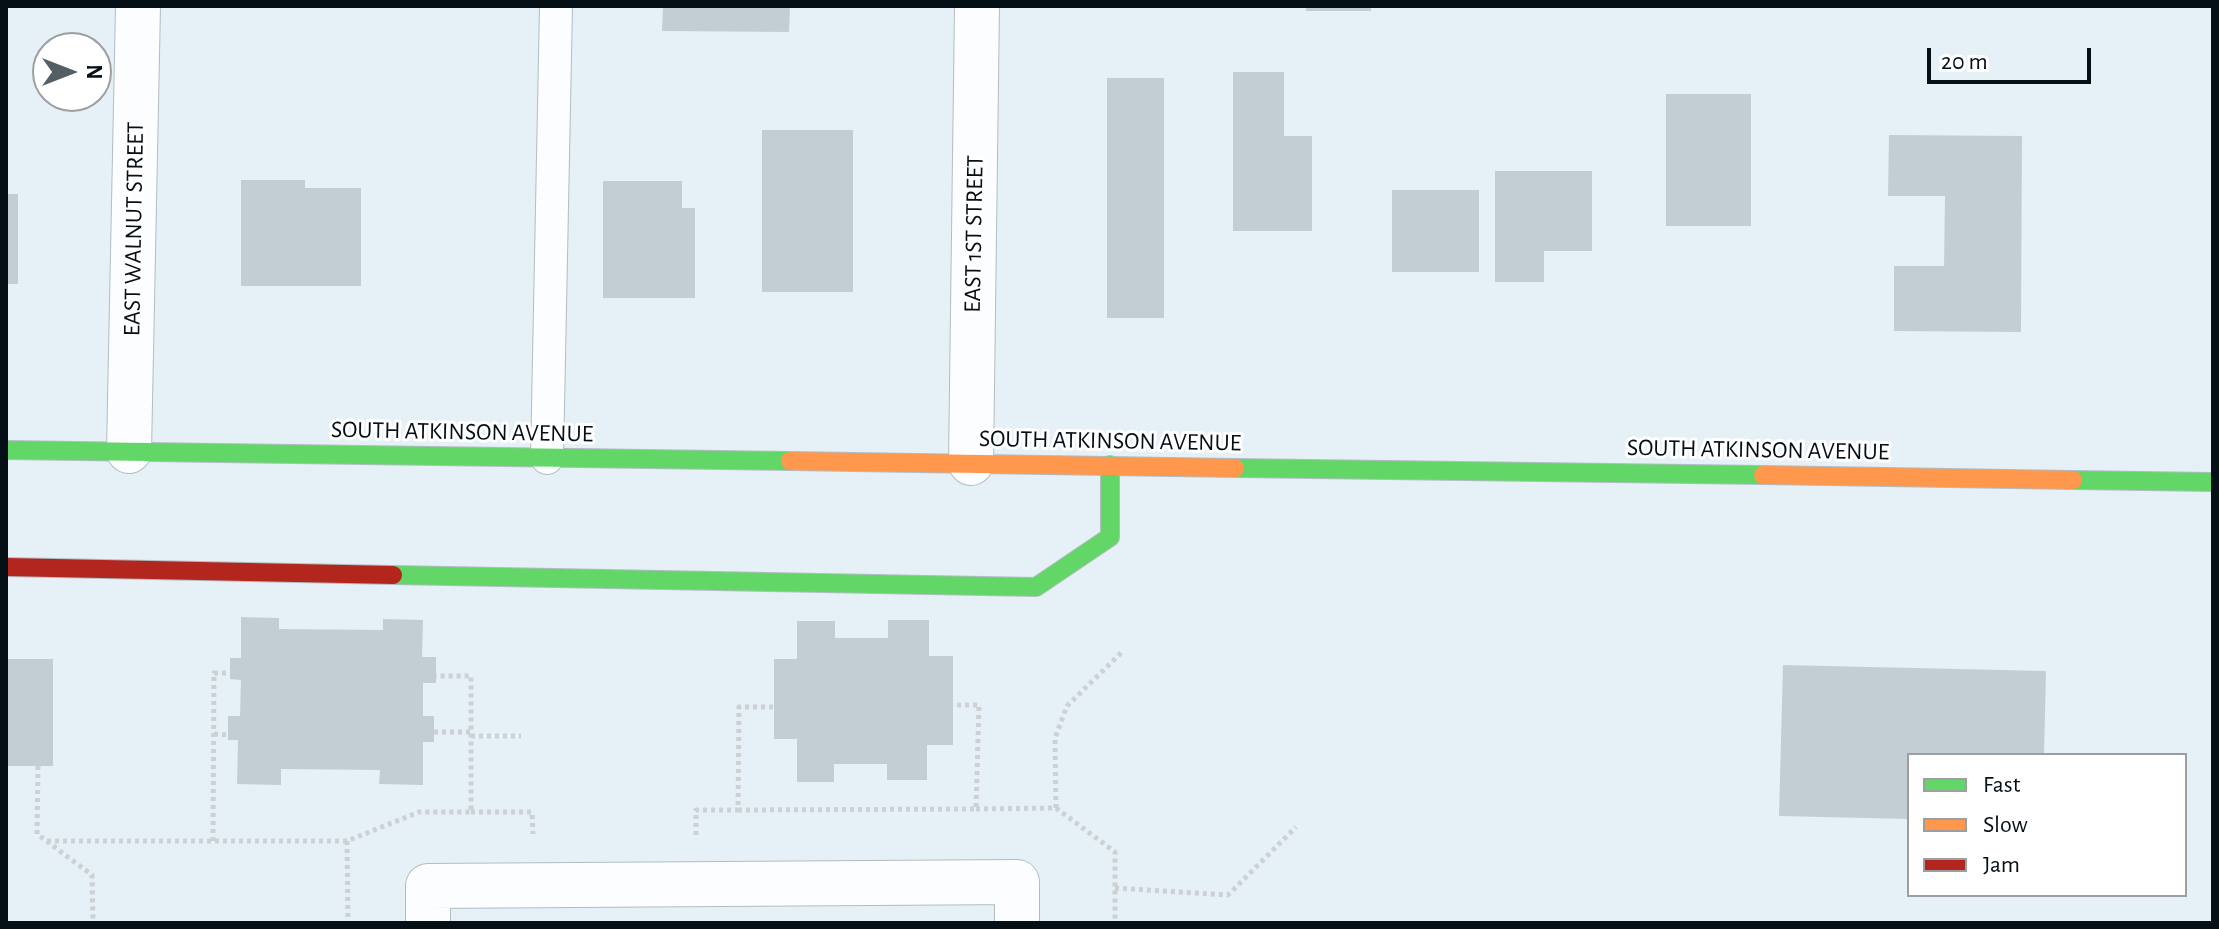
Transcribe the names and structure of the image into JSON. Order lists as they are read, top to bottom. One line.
{"streets":{"main road":["SOUTH ATKINSON AVENUE"],"street":["EAST WALNUT STREET","EAST 1ST STREET"]},"crossings":[["EAST WALNUT STREET","SOUTH ATKINSON AVENUE"],["EAST 1ST STREET","SOUTH ATKINSON AVENUE"]],"legend":["Fast","Slow","Jam"],"scale_bar":"20 m","north":"right"}
